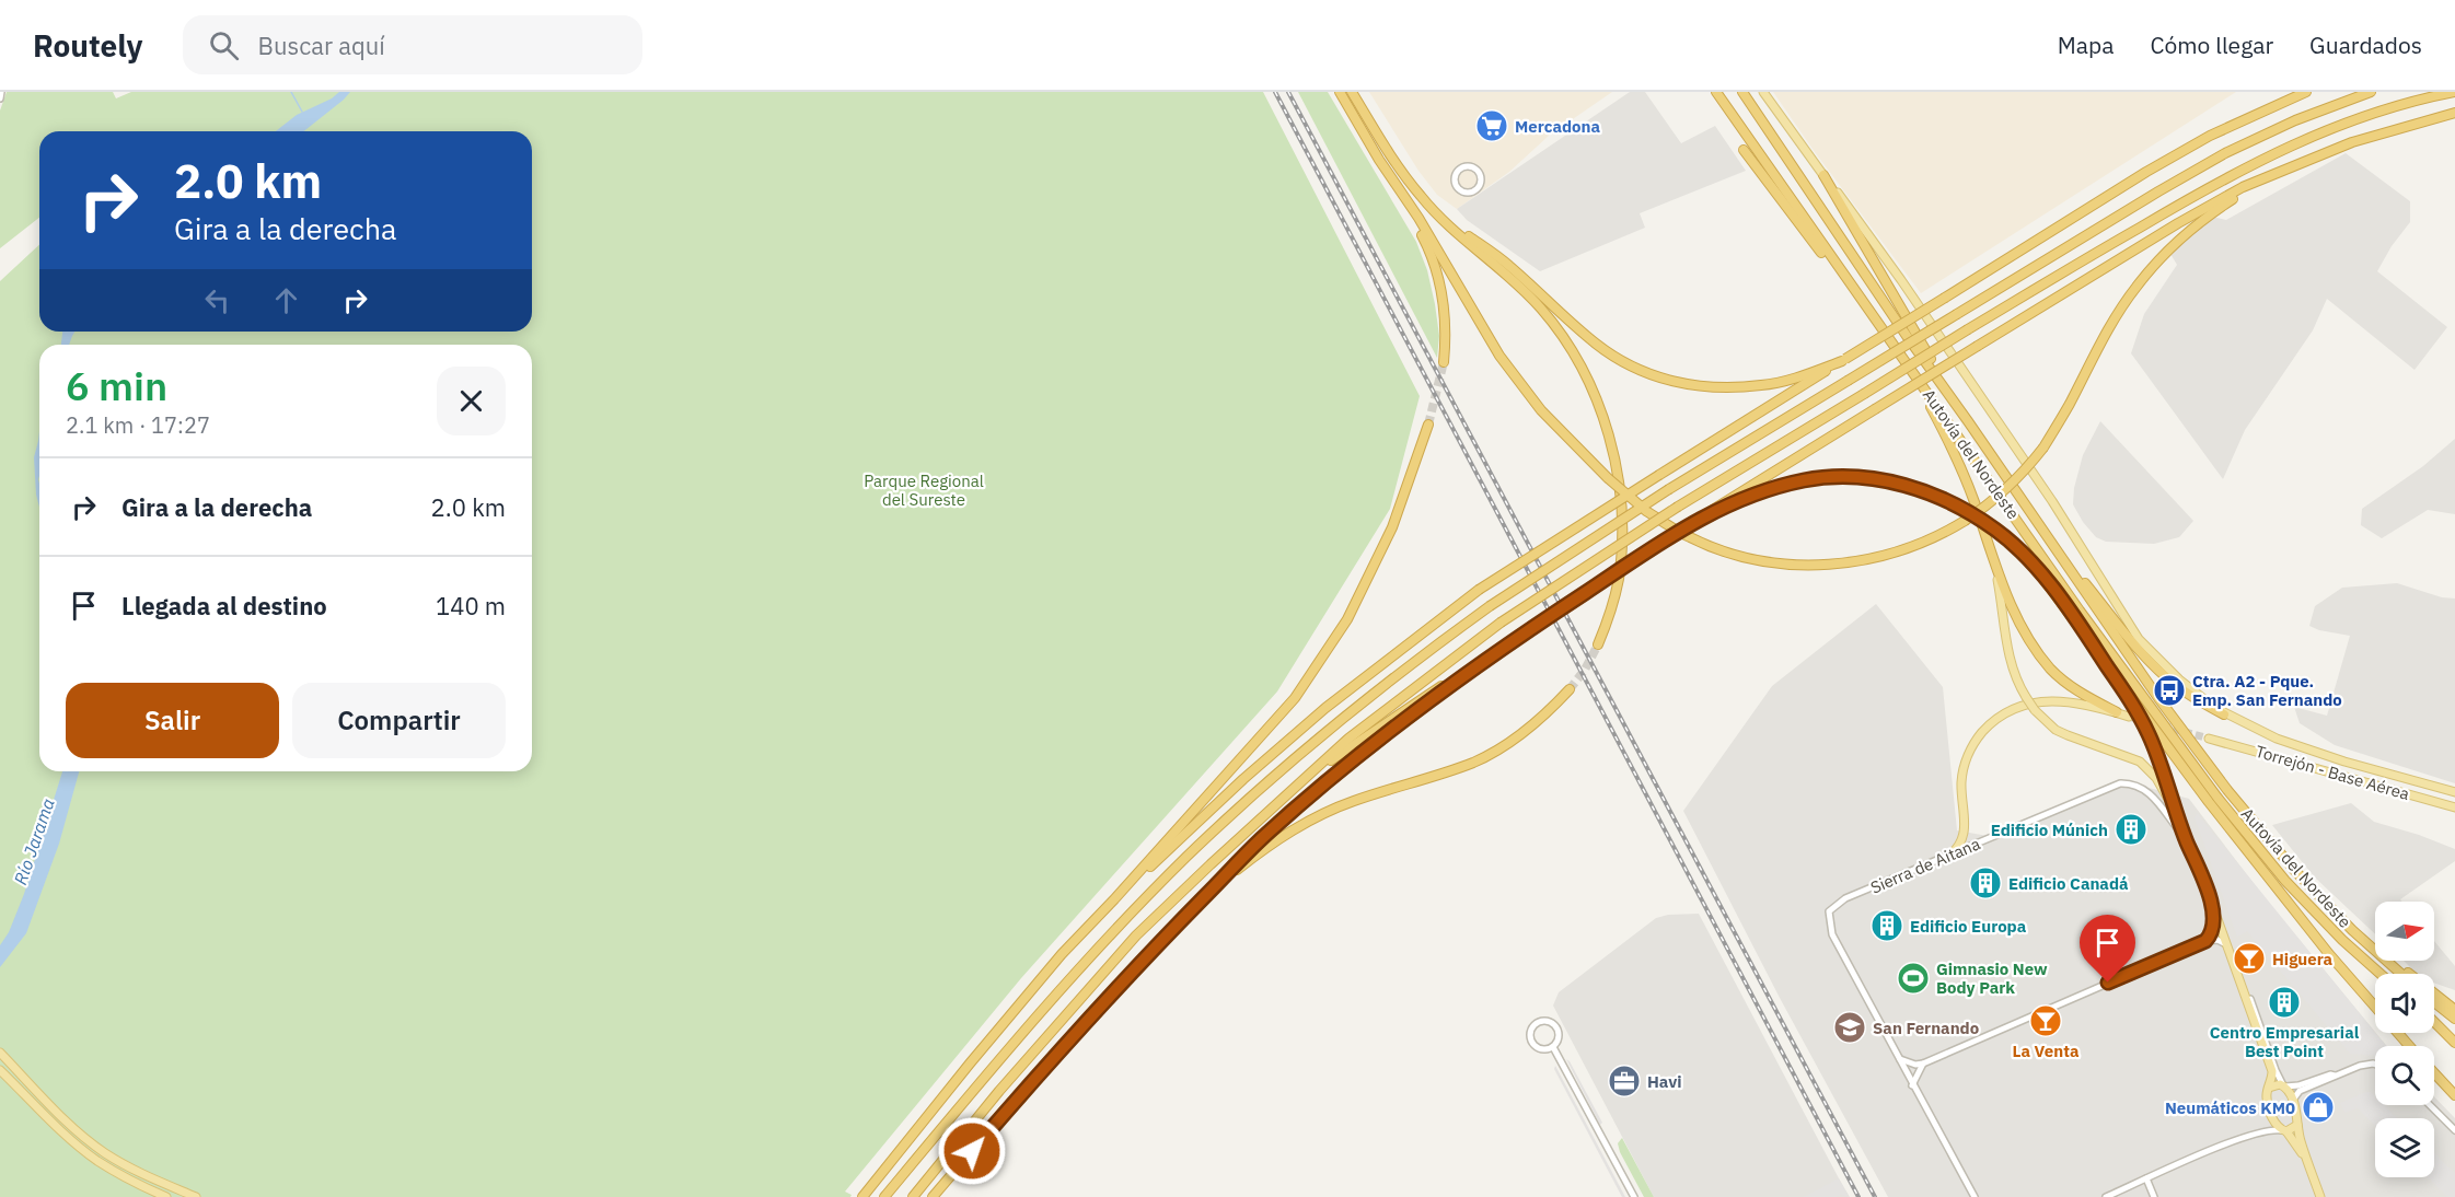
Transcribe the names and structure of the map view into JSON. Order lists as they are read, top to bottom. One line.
{"streets":{"highway":["Autovía del Nordeste"],"main road":["Torrejón - Base Aérea"],"street":["Sierra de Aitana"]},"water":["Río Jarama"],"parks":["Parque Regional del Sureste"],"places":{"supermarket":["Mercadona"],"bus stop":["Ctra. A2 - Pque. Emp. San Fernando"],"building":["Edificio Múnich","Edificio Canadá","Edificio Europa","Centro Empresarial Best Point"],"bar":["Higuera","La Venta"],"sports":["Gimnasio New Body Park"],"school or university":["San Fernando"],"office":["Havi"],"shop":["Neumáticos KM0"]},"north":"right","page":{"header":"Routely","search":"Buscar aquí","nav":["Mapa","Cómo llegar","Guardados"],"turn":["2.0 km","Gira a la derecha"],"heading":["6 min","2.1 km · 17:27"],"list":[{"name":"Gira a la derecha","value":"2.0 km"},{"name":"Llegada al destino","value":"140 m"}],"buttons":["Salir","Compartir"]}}
